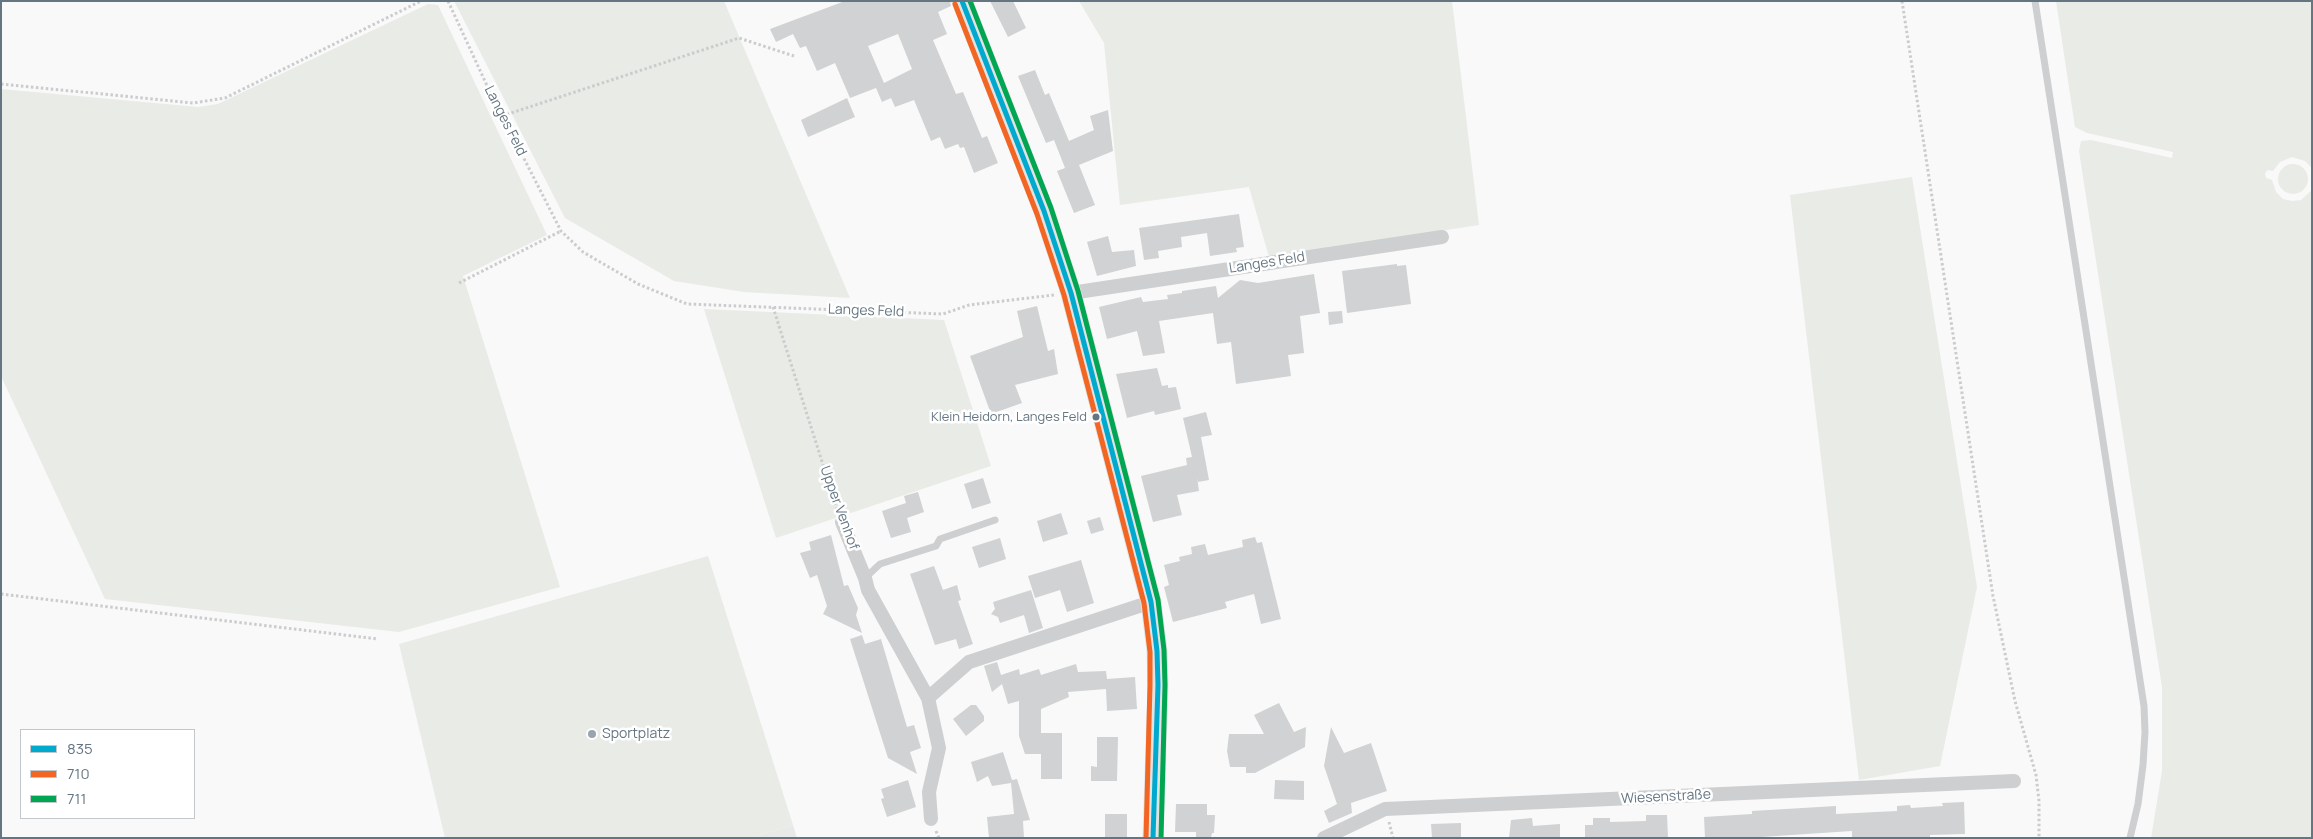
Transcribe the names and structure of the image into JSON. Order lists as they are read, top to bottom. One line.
{"streets":{"street":["Langes Feld","Upper Venhof","Wiesenstraße"]},"crossings":[["Langes Feld","Upper Venhof"]],"places":["Klein Heidorn, Langes Feld","Sportplatz"],"lines":["transit line 835","transit line 711","transit line 710"],"legend":["835","710","711"]}
